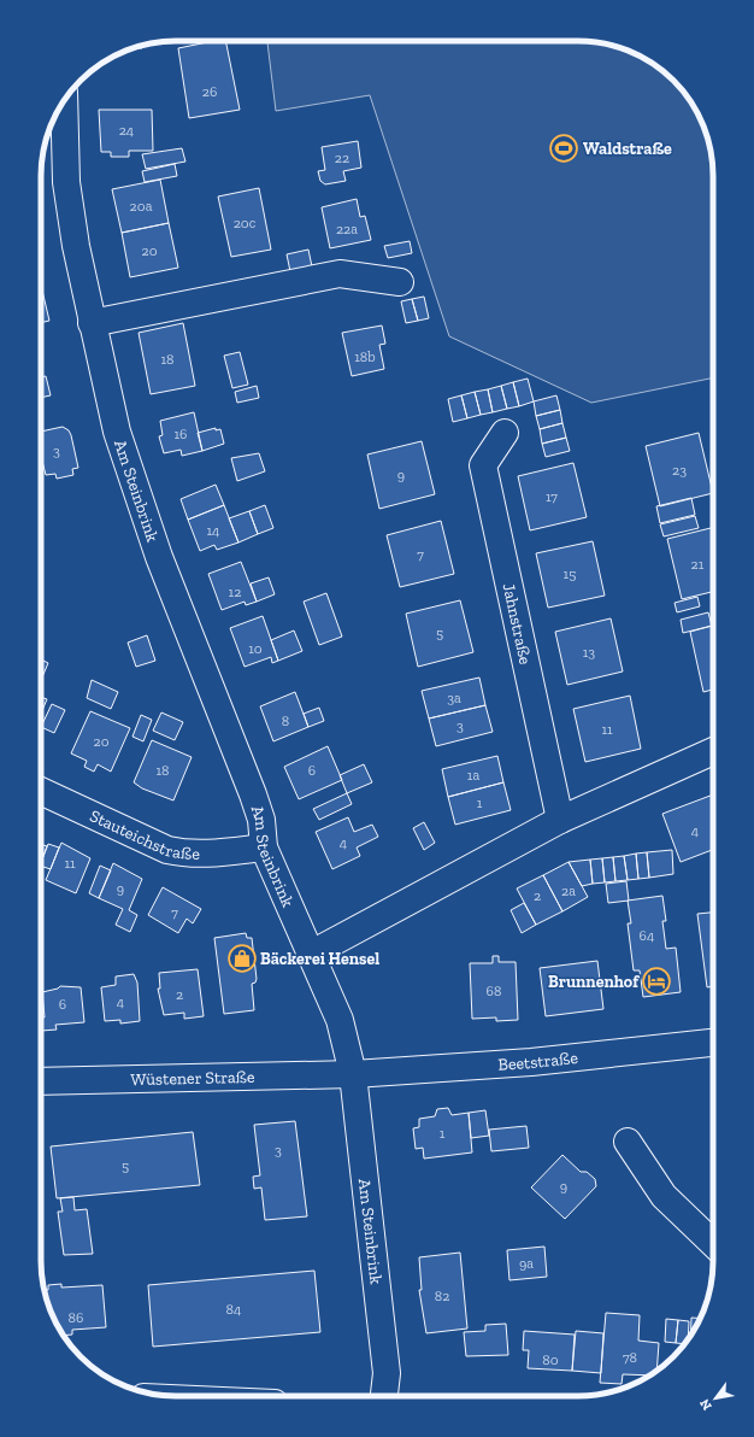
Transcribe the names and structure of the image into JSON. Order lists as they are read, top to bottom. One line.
{"streets":{"street":["Am Steinbrink","Jahnstraße","Stauteichstraße","Beetstraße","Wüstener Straße"]},"crossings":[["Am Steinbrink","Stauteichstraße"],["Am Steinbrink","Beetstraße"],["Am Steinbrink","Wüstener Straße"],["Beetstraße","Wüstener Straße"]],"places":{"sports":["Waldstraße"],"shop":["Bäckerei Hensel"],"hotel":["Brunnenhof"]},"house_numbers":["26","24","22","20a","20c","22a","20","18b","18","16","3","23","9","17","14","7","21","15","12","5","10","13","3a","8","3","11","20","18","6","1a","1","4","4","11","9","2a","2","7","64","68","2","4","6","1","3","5","9","9a","82","84","86","78","80"],"north":"bottom left"}
